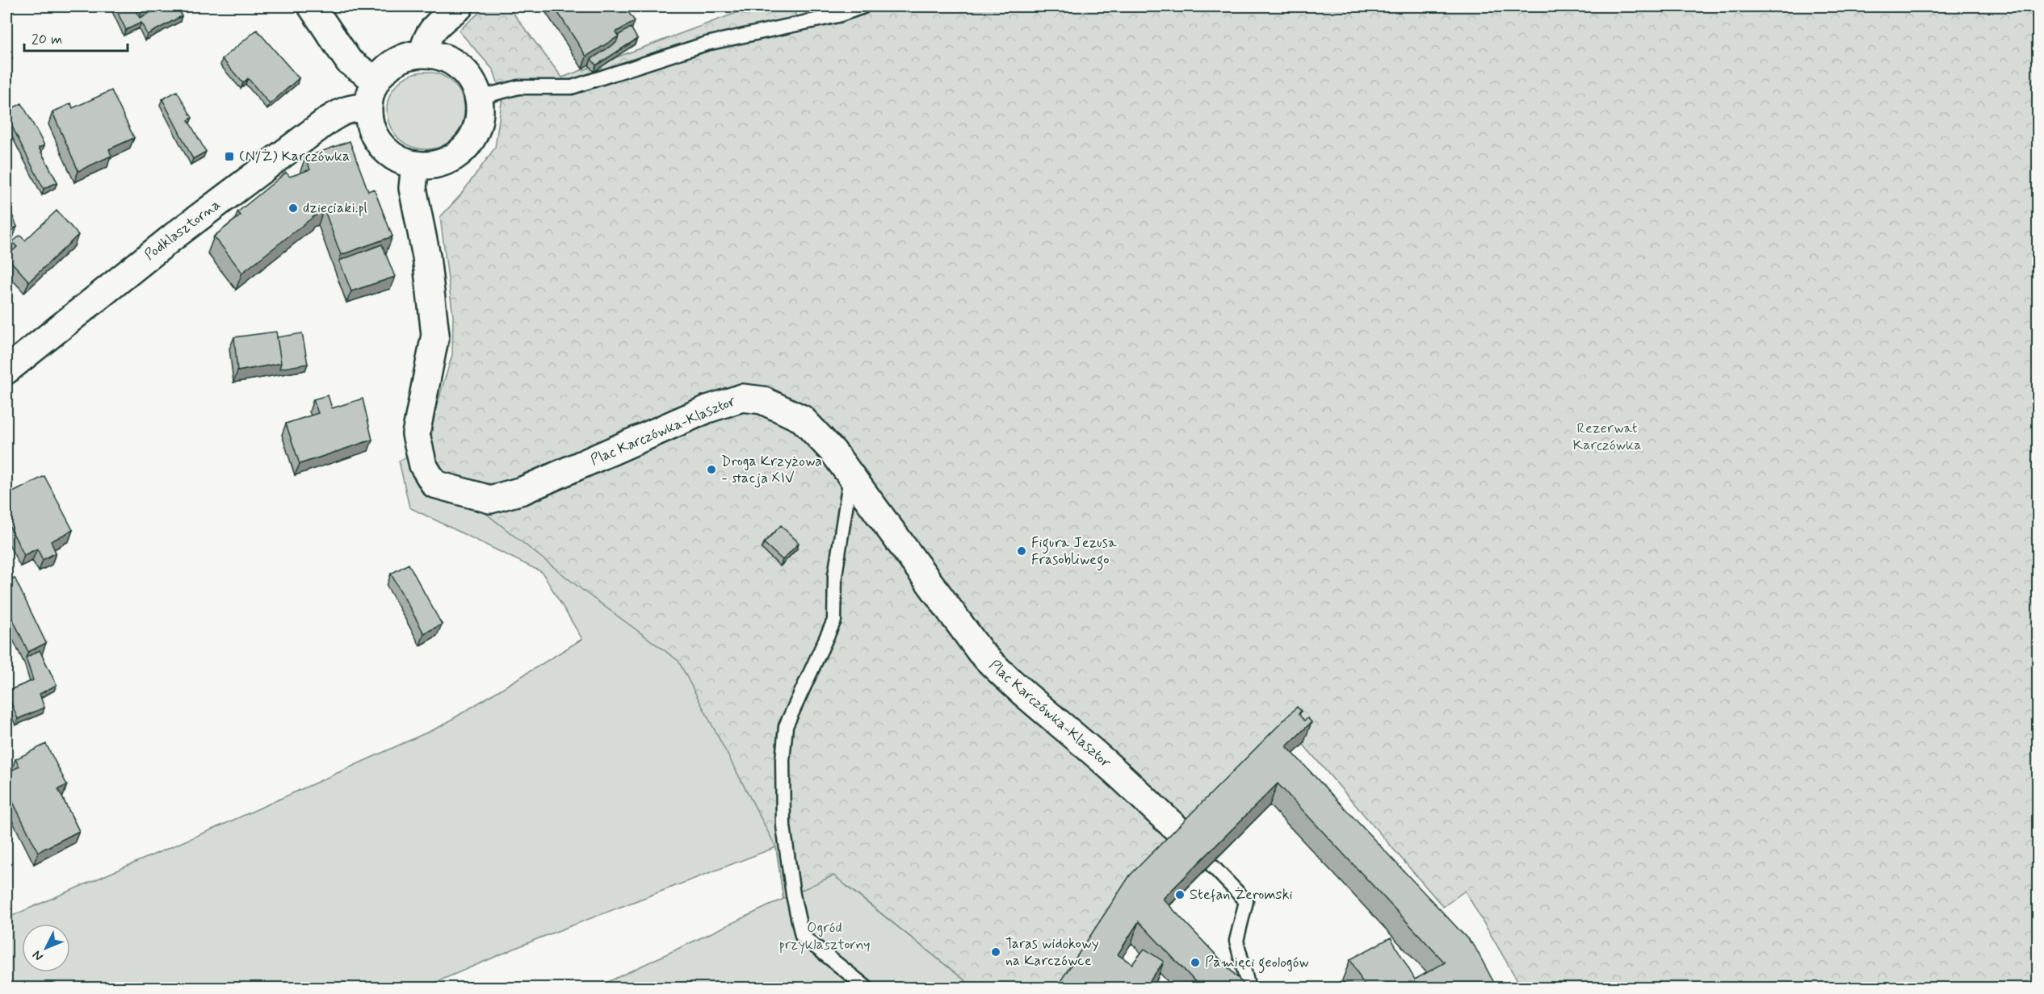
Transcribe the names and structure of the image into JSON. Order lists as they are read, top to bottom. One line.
{"streets":{"street":["Podklasztorna","Plac Karczówka-Klasztor"]},"crossings":[["Podklasztorna","Plac Karczówka-Klasztor"]],"parks":["Rezerwat Karczówka","Ogród przyklasztorny"],"places":{"transit":["(N/Ż) Karczówka"],"other":["dzieciaki.pl","Droga Krzyżowa - stacja XIV","Figura Jezusa Frasobliwego","Stefan Żeromski","Taras widokowy na Karczówce","Pamięci geologów"]},"scale_bar":"20 m","north":"bottom left"}
